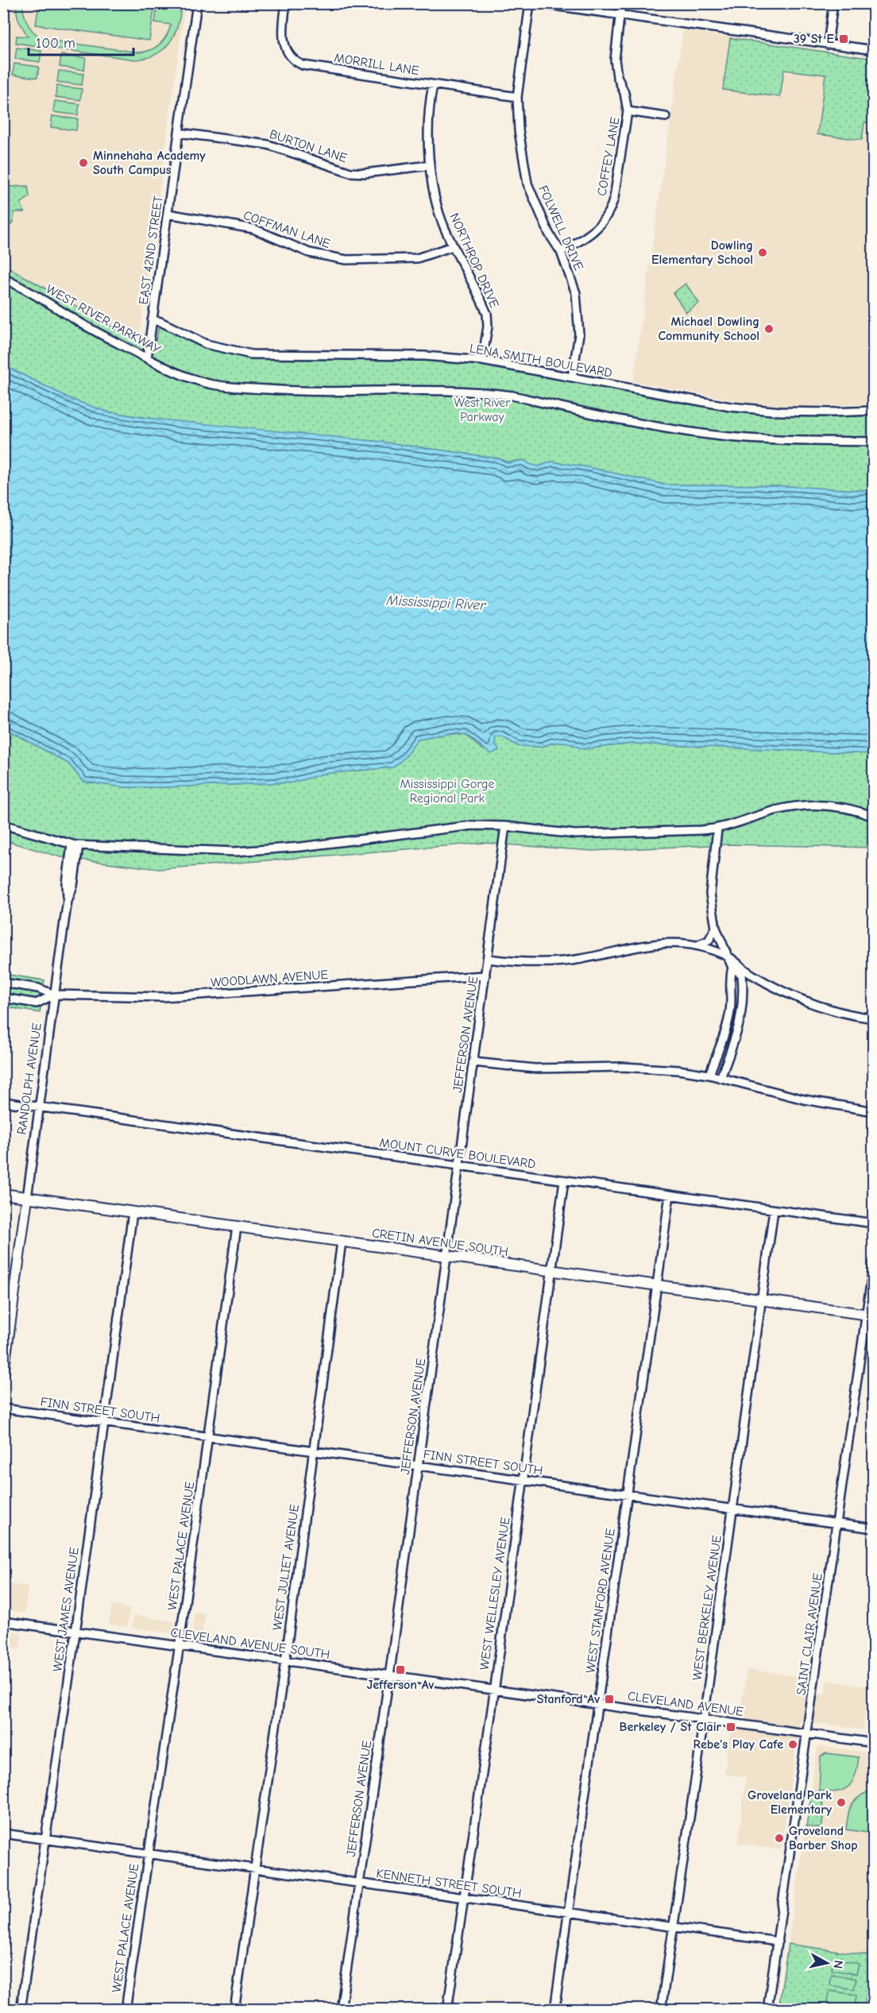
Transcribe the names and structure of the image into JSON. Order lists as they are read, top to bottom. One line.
{"streets":{"main road":["RANDOLPH AVENUE","CRETIN AVENUE SOUTH"],"street":["MORRILL LANE","BURTON LANE","COFFEY LANE","FOLWELL DRIVE","COFFMAN LANE","EAST 42ND STREET","NORTHROP DRIVE","WEST RIVER PARKWAY","LENA SMITH BOULEVARD","WOODLAWN AVENUE","JEFFERSON AVENUE","MOUNT CURVE BOULEVARD","FINN STREET SOUTH","WEST PALACE AVENUE","WEST JULIET AVENUE","WEST WELLESLEY AVENUE","WEST STANFORD AVENUE","WEST BERKELEY AVENUE","WEST JAMES AVENUE","SAINT CLAIR AVENUE","CLEVELAND AVENUE SOUTH","CLEVELAND AVENUE","KENNETH STREET SOUTH"]},"crossings":[["MORRILL LANE","FOLWELL DRIVE"],["MORRILL LANE","NORTHROP DRIVE"],["BURTON LANE","EAST 42ND STREET"],["BURTON LANE","NORTHROP DRIVE"],["COFFEY LANE","FOLWELL DRIVE"],["FOLWELL DRIVE","LENA SMITH BOULEVARD"],["COFFMAN LANE","EAST 42ND STREET"],["COFFMAN LANE","NORTHROP DRIVE"],["EAST 42ND STREET","WEST RIVER PARKWAY"],["EAST 42ND STREET","LENA SMITH BOULEVARD"],["NORTHROP DRIVE","LENA SMITH BOULEVARD"],["WOODLAWN AVENUE","JEFFERSON AVENUE"],["WOODLAWN AVENUE","RANDOLPH AVENUE"],["JEFFERSON AVENUE","MOUNT CURVE BOULEVARD"],["JEFFERSON AVENUE","CRETIN AVENUE SOUTH"],["JEFFERSON AVENUE","FINN STREET SOUTH"],["JEFFERSON AVENUE","CLEVELAND AVENUE SOUTH"],["JEFFERSON AVENUE","KENNETH STREET SOUTH"],["RANDOLPH AVENUE","MOUNT CURVE BOULEVARD"],["RANDOLPH AVENUE","CRETIN AVENUE SOUTH"],["MOUNT CURVE BOULEVARD","WEST WELLESLEY AVENUE"],["MOUNT CURVE BOULEVARD","WEST STANFORD AVENUE"],["MOUNT CURVE BOULEVARD","WEST BERKELEY AVENUE"],["CRETIN AVENUE SOUTH","WEST PALACE AVENUE"],["CRETIN AVENUE SOUTH","WEST JULIET AVENUE"],["CRETIN AVENUE SOUTH","WEST WELLESLEY AVENUE"],["CRETIN AVENUE SOUTH","WEST STANFORD AVENUE"],["CRETIN AVENUE SOUTH","WEST BERKELEY AVENUE"],["CRETIN AVENUE SOUTH","WEST JAMES AVENUE"],["CRETIN AVENUE SOUTH","SAINT CLAIR AVENUE"],["FINN STREET SOUTH","WEST PALACE AVENUE"],["FINN STREET SOUTH","WEST JULIET AVENUE"],["FINN STREET SOUTH","WEST WELLESLEY AVENUE"],["FINN STREET SOUTH","WEST STANFORD AVENUE"],["FINN STREET SOUTH","WEST BERKELEY AVENUE"],["FINN STREET SOUTH","WEST JAMES AVENUE"],["FINN STREET SOUTH","SAINT CLAIR AVENUE"],["WEST PALACE AVENUE","CLEVELAND AVENUE SOUTH"],["WEST PALACE AVENUE","KENNETH STREET SOUTH"],["WEST JULIET AVENUE","CLEVELAND AVENUE SOUTH"],["WEST JULIET AVENUE","KENNETH STREET SOUTH"],["WEST WELLESLEY AVENUE","CLEVELAND AVENUE SOUTH"],["WEST WELLESLEY AVENUE","CLEVELAND AVENUE"],["WEST WELLESLEY AVENUE","KENNETH STREET SOUTH"],["WEST STANFORD AVENUE","CLEVELAND AVENUE"],["WEST STANFORD AVENUE","KENNETH STREET SOUTH"],["WEST BERKELEY AVENUE","CLEVELAND AVENUE"],["WEST BERKELEY AVENUE","KENNETH STREET SOUTH"],["WEST JAMES AVENUE","CLEVELAND AVENUE SOUTH"],["WEST JAMES AVENUE","KENNETH STREET SOUTH"],["SAINT CLAIR AVENUE","CLEVELAND AVENUE"],["SAINT CLAIR AVENUE","KENNETH STREET SOUTH"],["CLEVELAND AVENUE SOUTH","CLEVELAND AVENUE"]],"water":["Mississippi River"],"parks":["West River Parkway","Mississippi Gorge Regional Park"],"places":{"transit":["39 St E","Jefferson Av","Stanford Av","Berkeley / St Clair"],"other":["Minnehaha Academy South Campus","Dowling Elementary School","Michael Dowling Community School","Rebe's Play Cafe","Groveland Park Elementary","Groveland Barber Shop"]},"scale_bar":"100 m","north":"right"}
